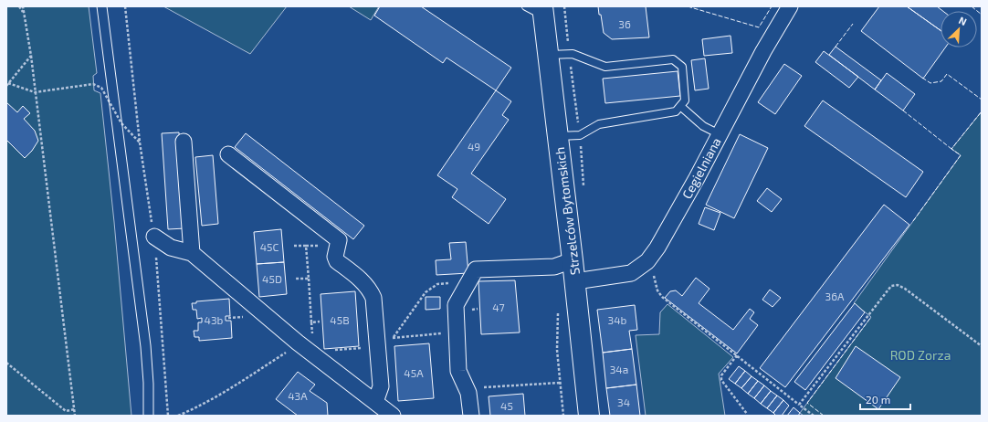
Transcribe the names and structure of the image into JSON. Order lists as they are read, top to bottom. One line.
{"streets":{"main road":["Strzelców Bytomskich"],"street":["Cegielniana"]},"crossings":[["Cegielniana","Strzelców Bytomskich"]],"parks":["ROD Zorza"],"house_numbers":["36","49","45C","45D","36A","47","43b","45B","34b","34a","45A","43A","34","45"],"scale_bar":"20 m","north":"top right"}
